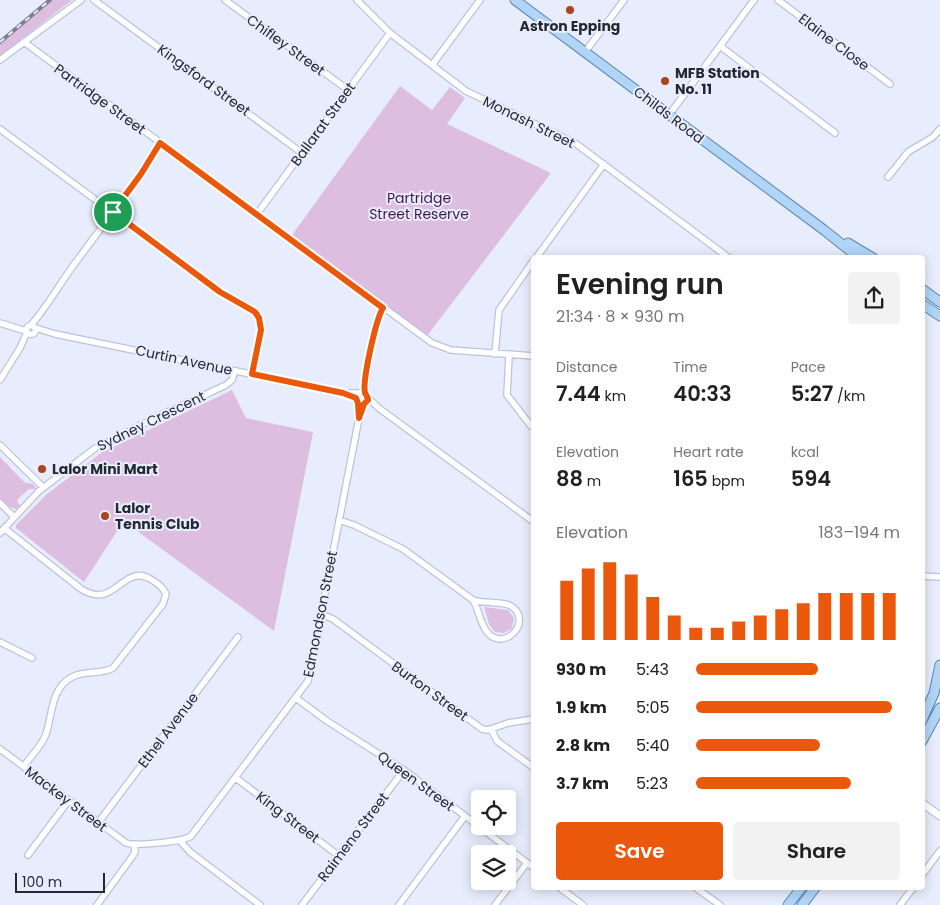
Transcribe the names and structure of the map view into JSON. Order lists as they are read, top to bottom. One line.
{"streets":{"main road":["Childs Road"],"street":["Elaine Close","Chifley Street","Kingsford Street","Partridge Street","Monash Street","Ballarat Street","Curtin Avenue","Sydney Crescent","Edmondson Street","Burton Street","Ethel Avenue","Queen Street","Mackey Street","King Street","Raimeno Street"]},"crossings":[["Chifley Street","Ballarat Street"],["Kingsford Street","Ballarat Street"],["Partridge Street","Ballarat Street"],["Partridge Street","Edmondson Street"],["Monash Street","Ballarat Street"],["Curtin Avenue","Sydney Crescent"],["Curtin Avenue","Edmondson Street"],["Edmondson Street","Burton Street"],["Edmondson Street","Queen Street"],["Edmondson Street","King Street"],["Ethel Avenue","Mackey Street"],["Queen Street","Raimeno Street"],["King Street","Raimeno Street"]],"parks":["Partridge Street Reserve"],"places":["Astron Epping","MFB Station No. 11","Lalor Mini Mart","Lalor Tennis Club"],"scale_bar":"100 m","page":{"heading":["Evening run","21:34 · 8 × 930 m"],"stats":[["Distance","7.44 km"],["Time","40:33"],["Pace","5:27 /km"],["Elevation","88 m"],["Heart rate","165 bpm"],["kcal","594"]],"chart":["Elevation","183–194 m"],"list":[{"name":"930 m","note":"5:43"},{"name":"1.9 km","note":"5:05"},{"name":"2.8 km","note":"5:40"},{"name":"3.7 km","note":"5:23"}],"buttons":["Save","Share"],"scale":"100 m"}}
